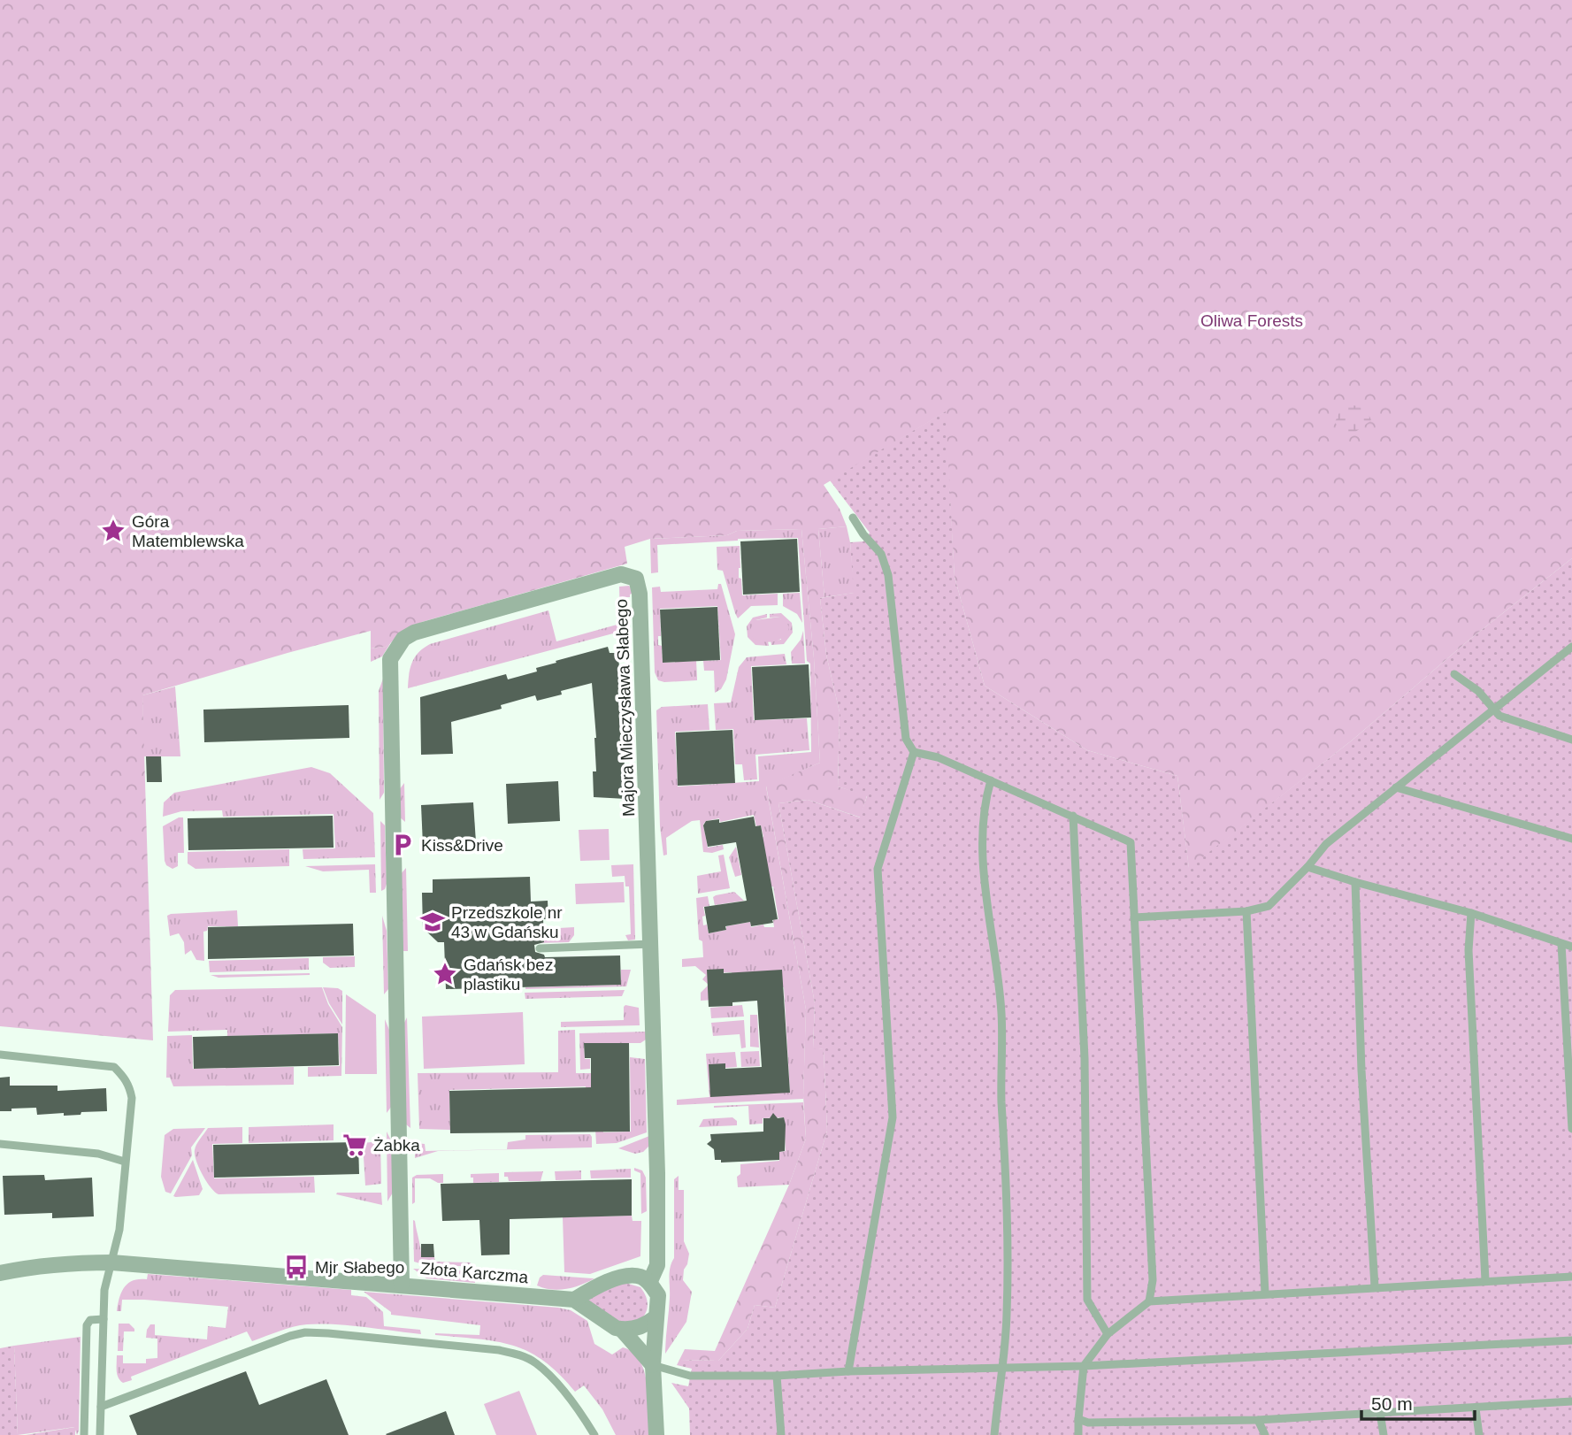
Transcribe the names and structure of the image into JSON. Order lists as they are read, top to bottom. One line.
{"streets":{"street":["Majora Mieczysława Słabego","Złota Karczma"]},"crossings":[["Majora Mieczysława Słabego","Złota Karczma"]],"parks":["Oliwa Forests"],"places":{"place":["Góra Matemblewska","Gdańsk bez plastiku"],"parking":["Kiss&Drive"],"school or university":["Przedszkole nr 43 w Gdańsku"],"supermarket":["Żabka"],"bus stop":["Mjr Słabego"]},"scale_bar":"50 m"}
